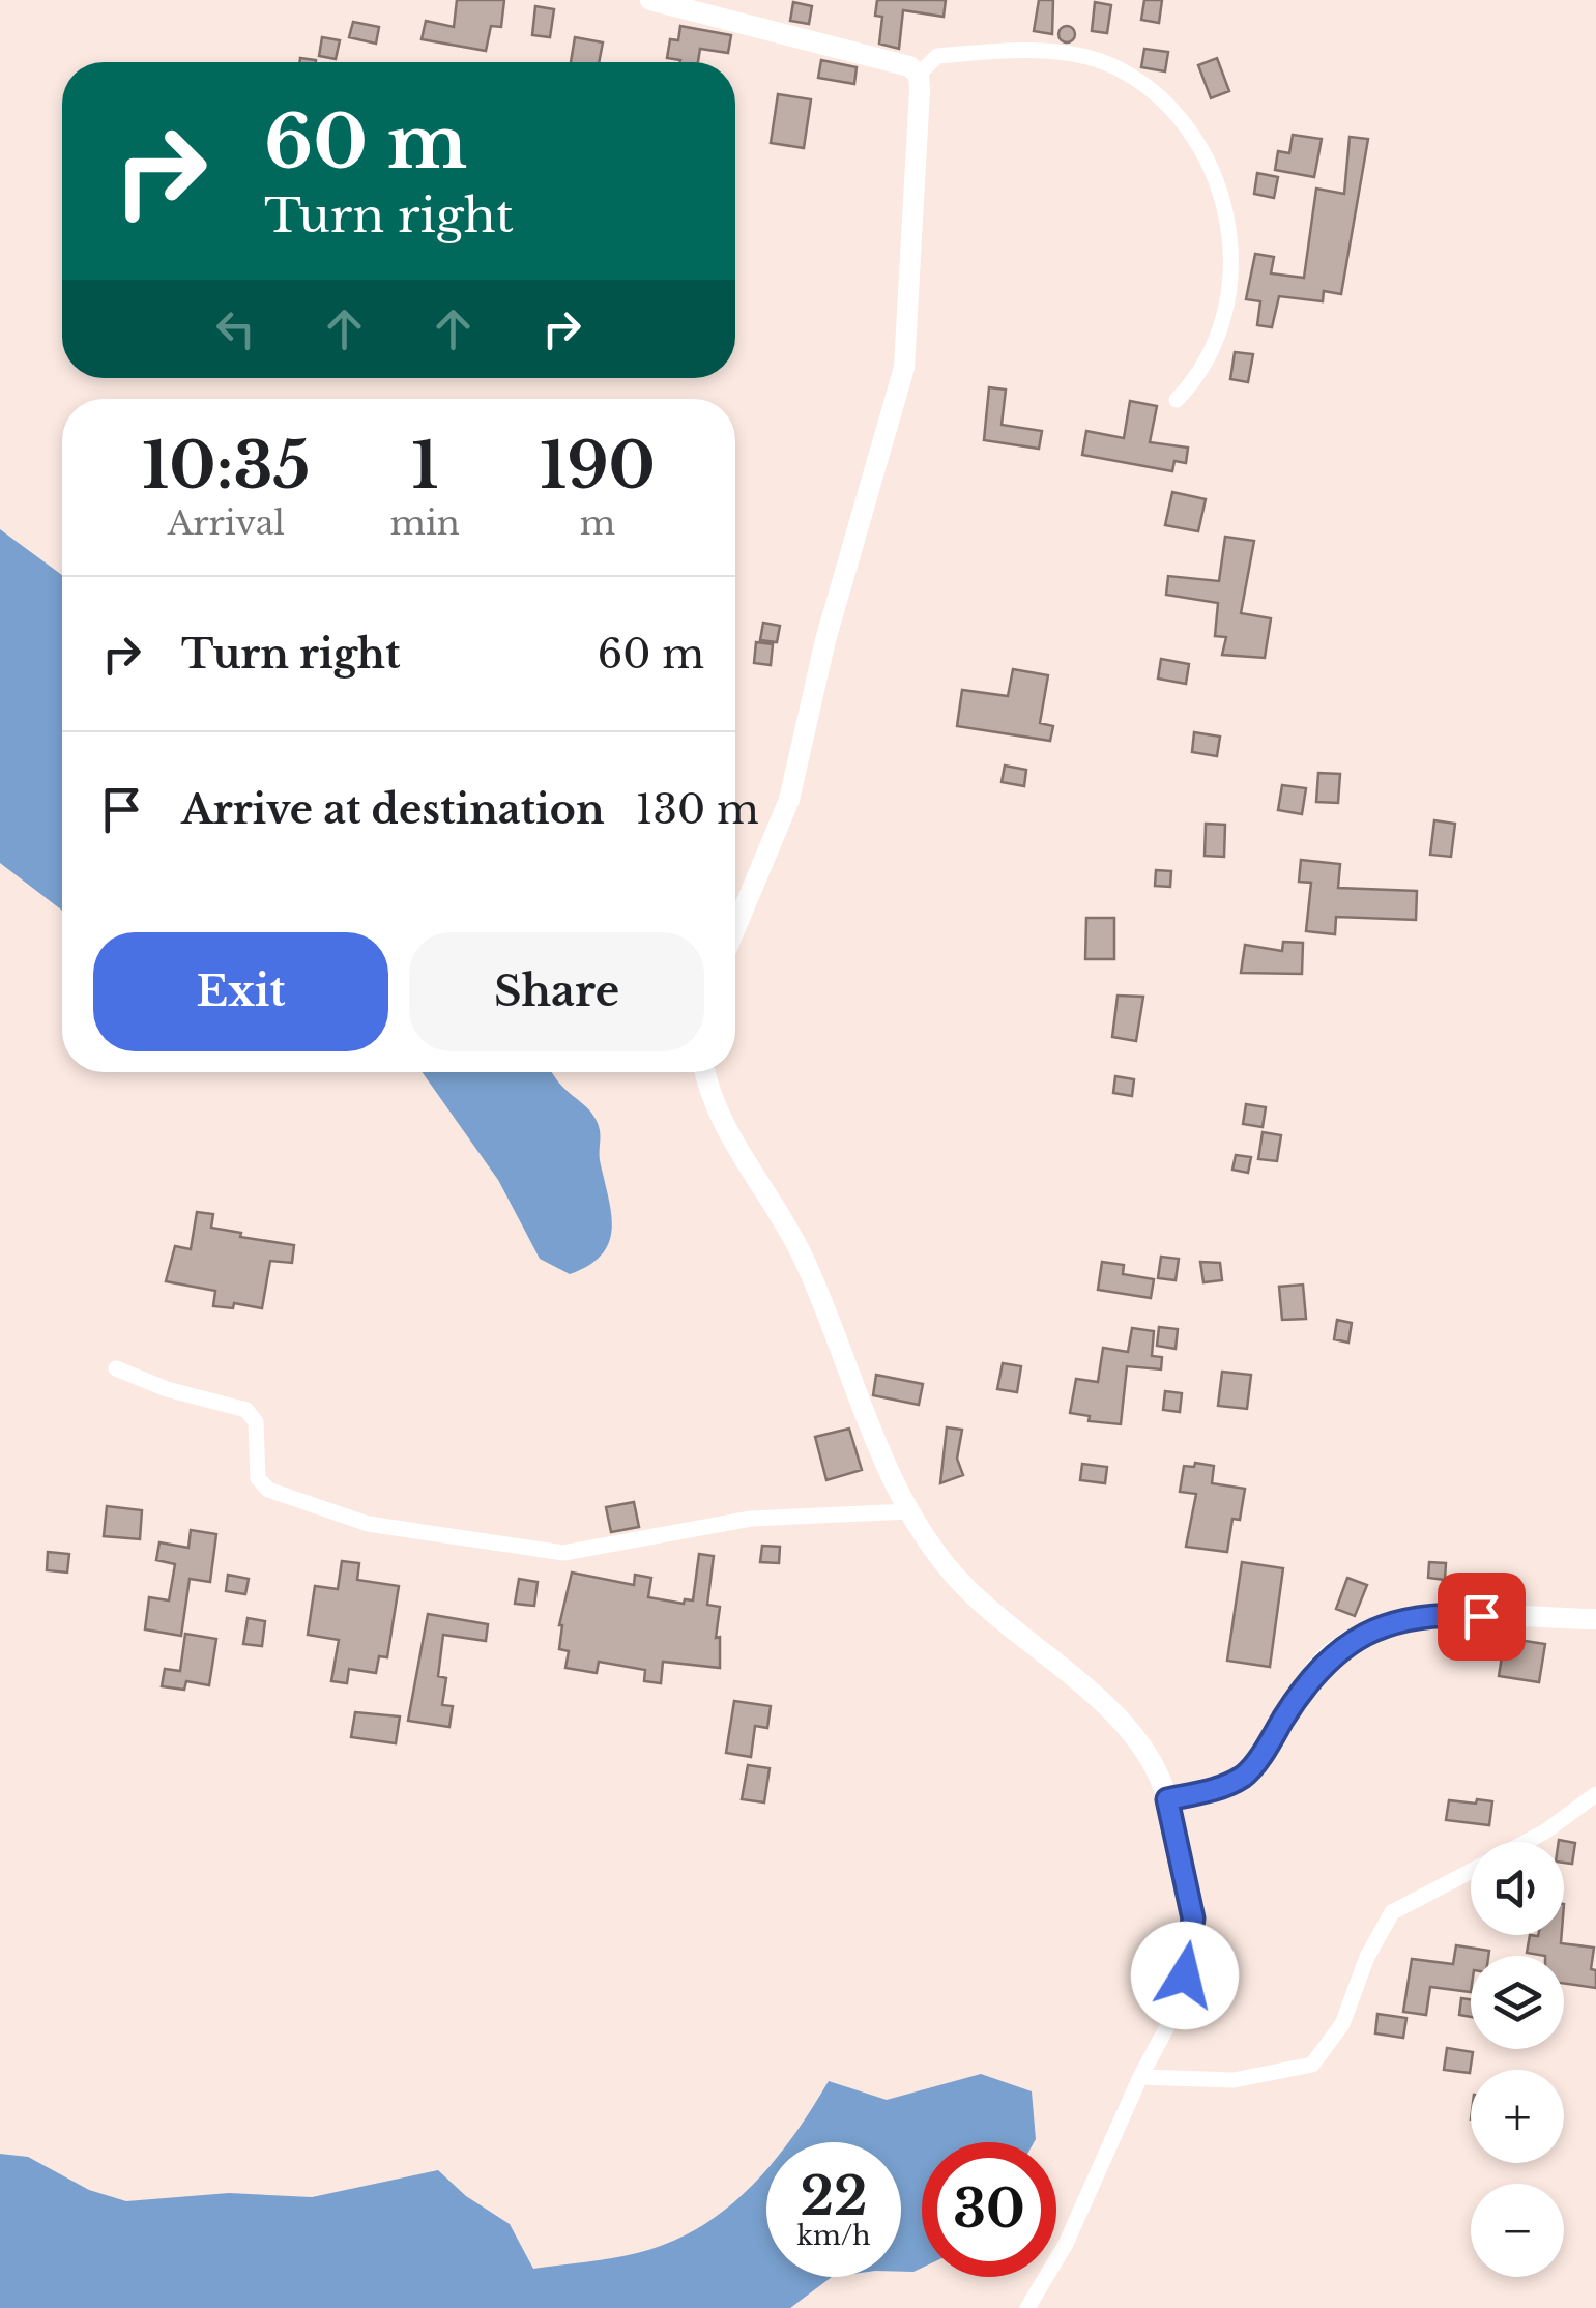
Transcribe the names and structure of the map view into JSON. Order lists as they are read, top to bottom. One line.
{"page":{"turn":["60 m","Turn right"],"eta":["10:35","Arrival","1","min","190","m"],"list":[{"name":"Turn right","value":"60 m"},{"name":"Arrive at destination","value":"130 m"}],"buttons":["Exit","Share"],"map_buttons":["+","−"],"speed":"22 km/h","limit":"30"}}
